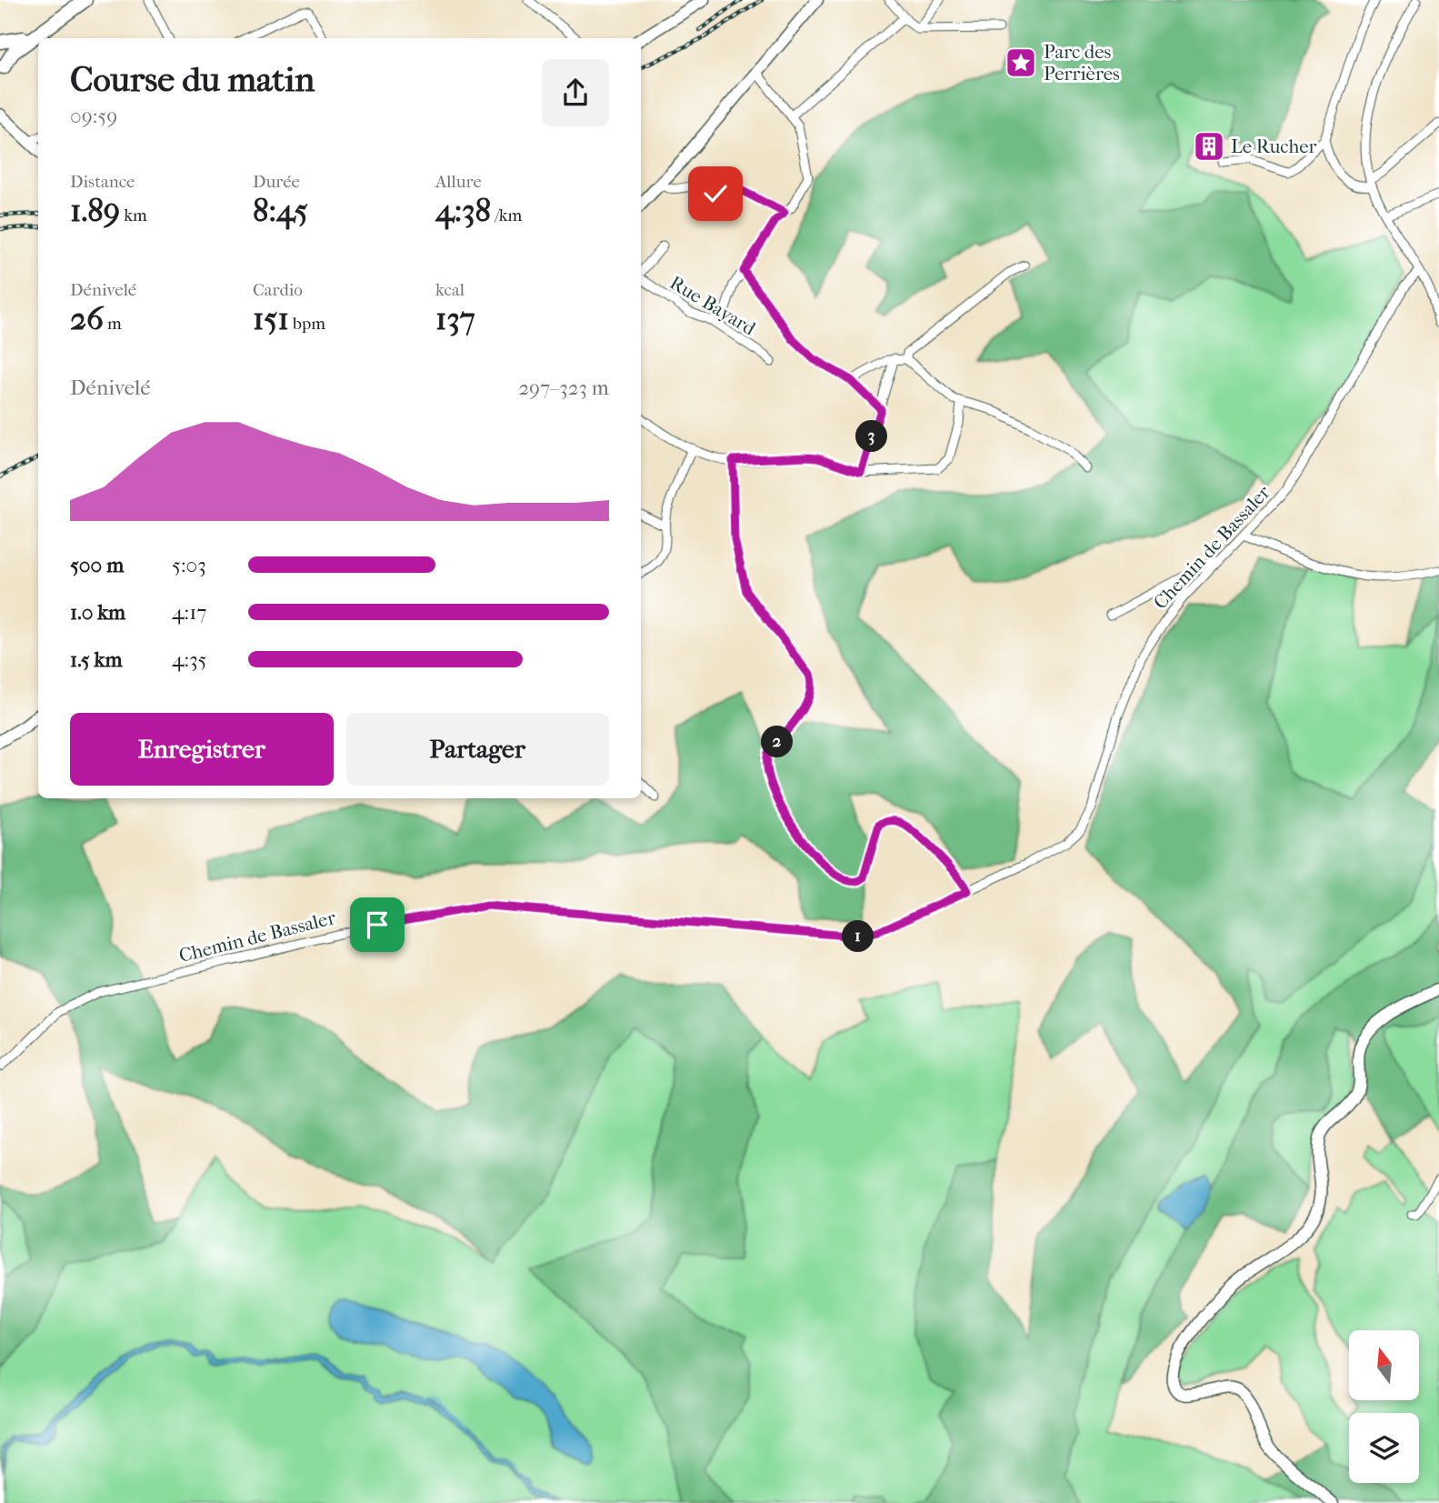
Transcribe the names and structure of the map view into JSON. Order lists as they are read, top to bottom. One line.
{"streets":{"street":["Rue Bayard","Chemin de Bassaler"]},"places":{"place":["Parc des Perrières"],"building":["Le Rucher"]},"north":"top","page":{"heading":["Course du matin","09:59"],"stats":[["Distance","1.89 km"],["Durée","8:45"],["Allure","4:38 /km"],["Dénivelé","26 m"],["Cardio","151 bpm"],["kcal","137"]],"chart":["Dénivelé","297–323 m"],"pins":["3","2","1"],"list":[{"name":"500 m","note":"5:03"},{"name":"1.0 km","note":"4:17"},{"name":"1.5 km","note":"4:35"}],"buttons":["Enregistrer","Partager"]}}
